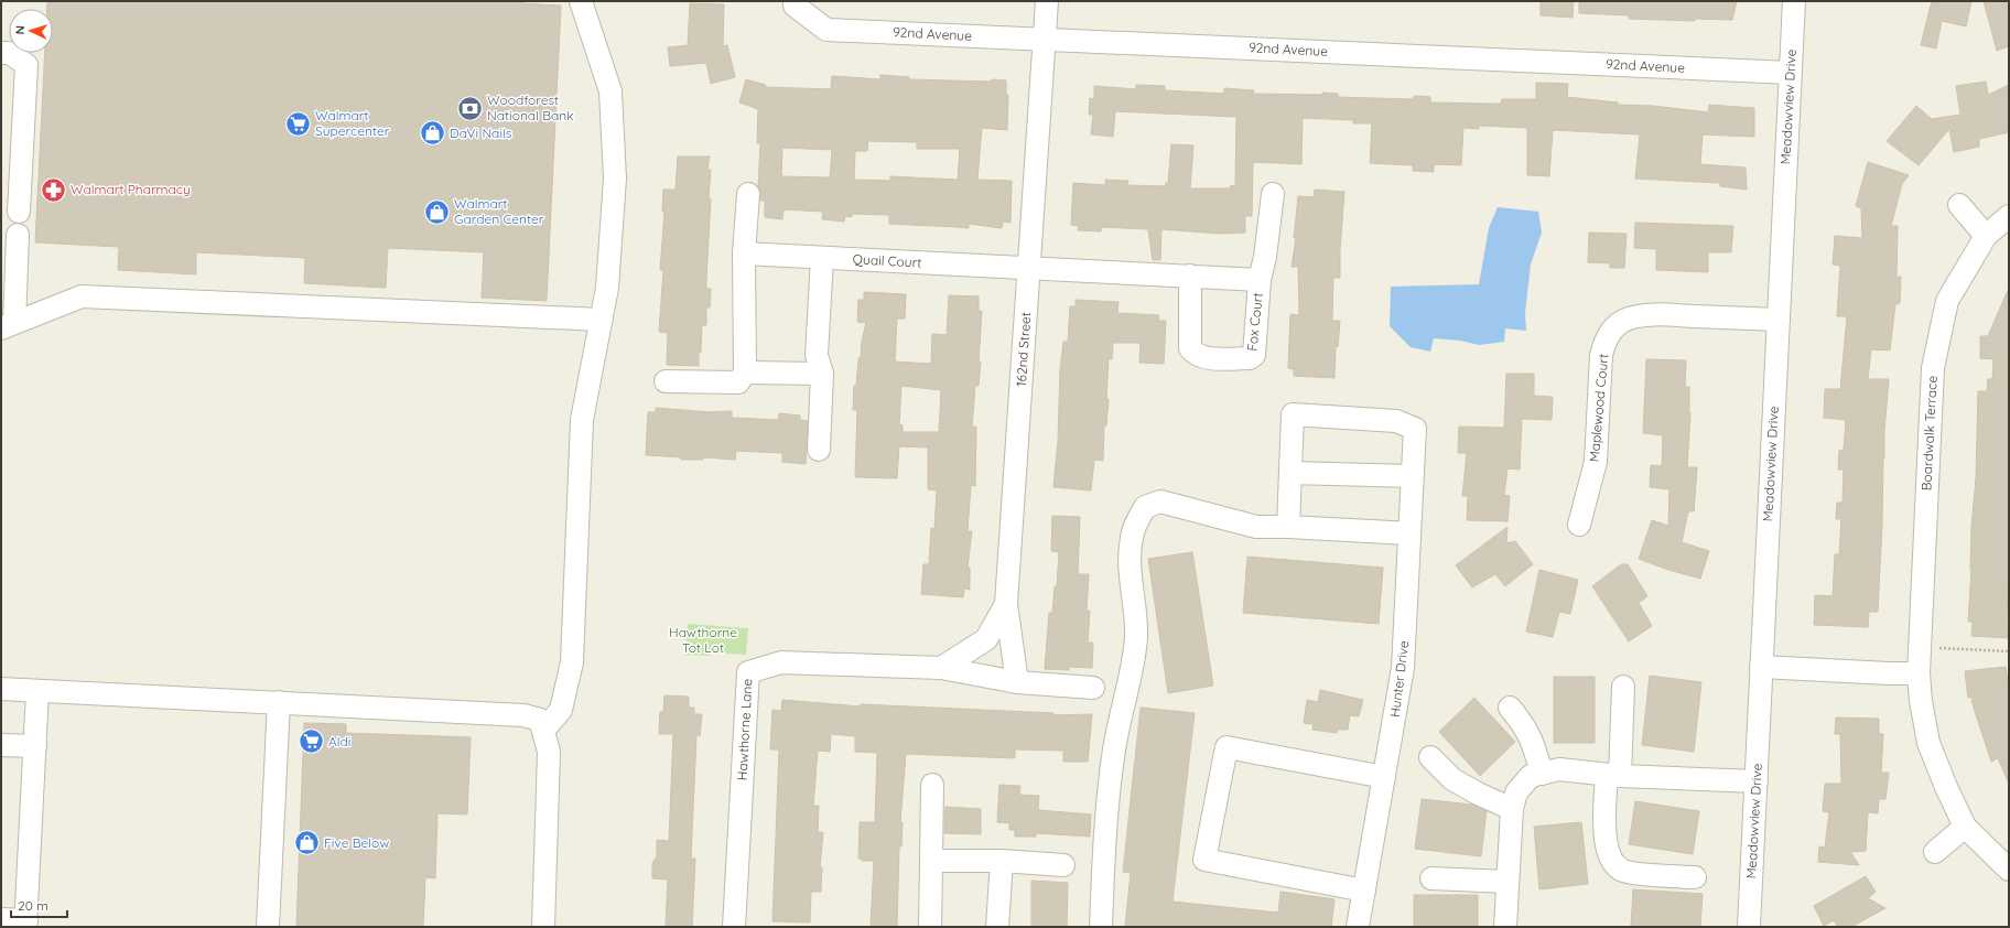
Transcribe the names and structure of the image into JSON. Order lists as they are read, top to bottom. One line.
{"streets":{"street":["92nd Avenue","Meadowview Drive","Quail Court","Fox Court","162nd Street","Maplewood Court","Boardwalk Terrace","Hunter Drive","Hawthorne Lane"]},"crossings":[["92nd Avenue","Meadowview Drive"],["92nd Avenue","162nd Street"],["Meadowview Drive","Maplewood Court"],["Quail Court","Fox Court"],["Quail Court","162nd Street"],["Fox Court","162nd Street"],["162nd Street","Hawthorne Lane"]],"parks":["Hawthorne Tot Lot"],"places":{"bank":["Woodforest National Bank"],"supermarket":["Walmart Supercenter","Aldi"],"shop":["DaVi Nails","Walmart Garden Center","Five Below"],"pharmacy":["Walmart Pharmacy"]},"scale_bar":"20 m","north":"left"}
